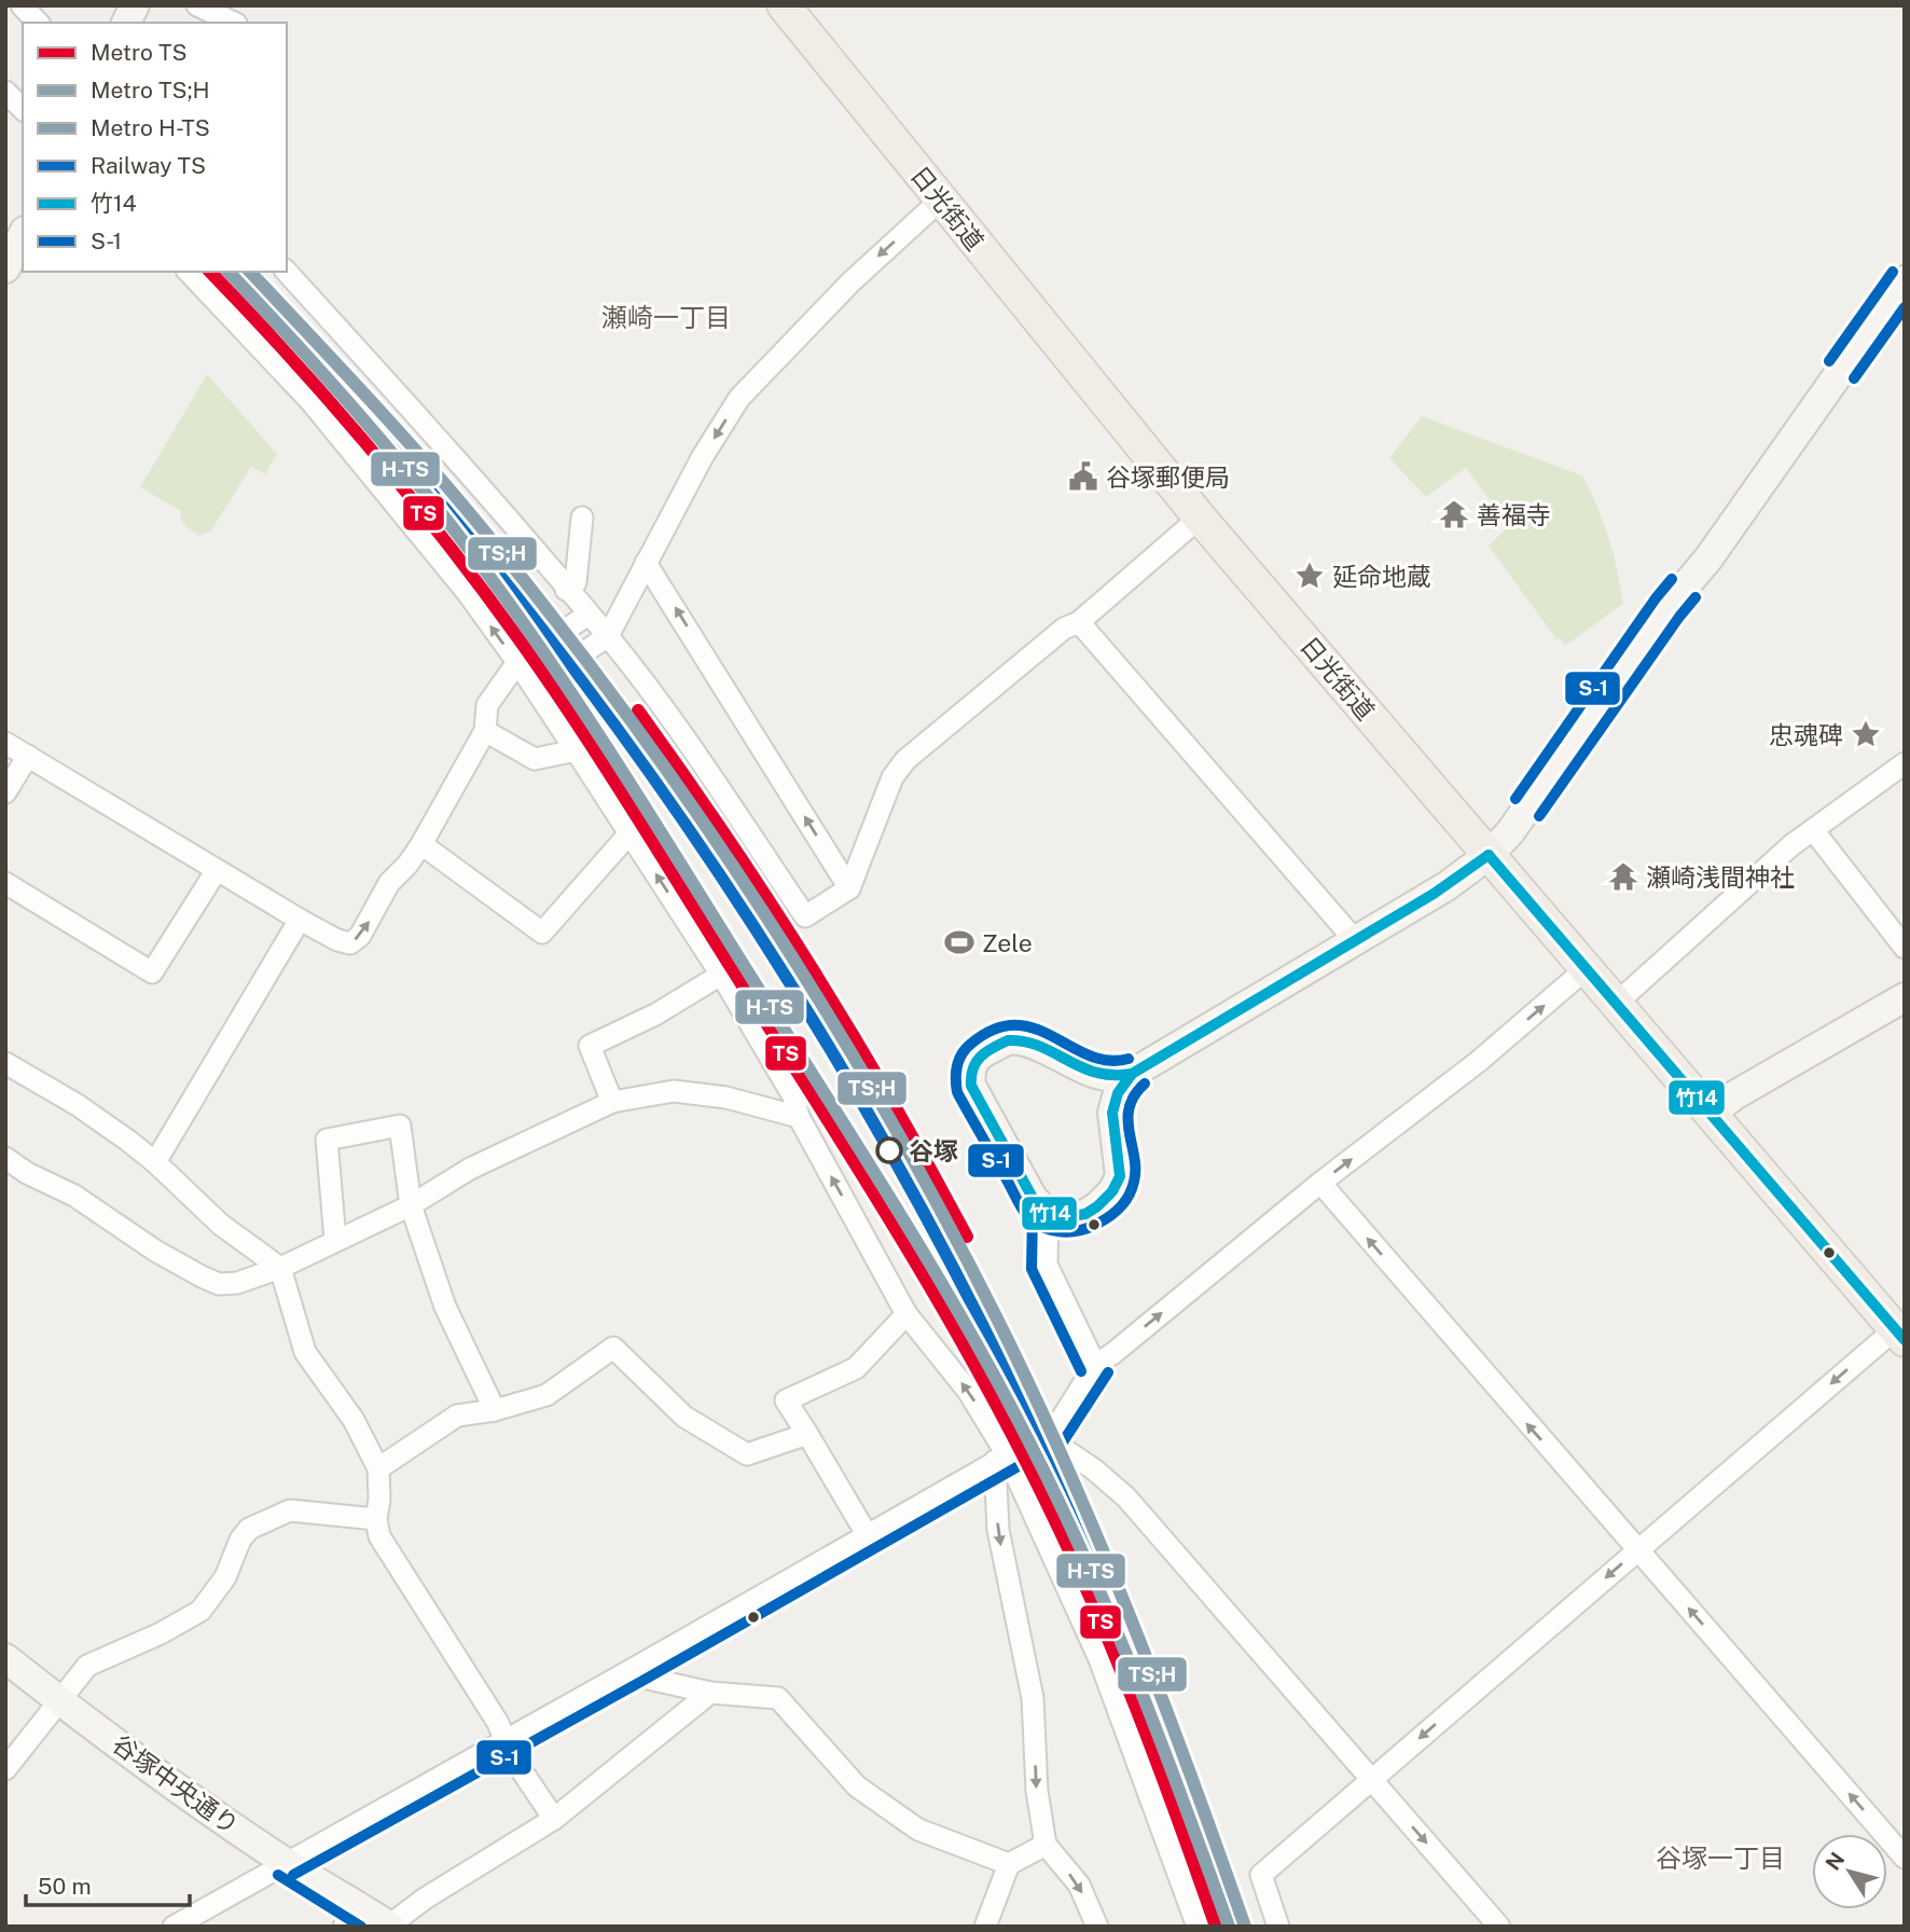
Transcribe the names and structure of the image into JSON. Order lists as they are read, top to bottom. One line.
{"streets":{"main road":["日光街道"],"street":["谷塚中央通り"]},"districts":["瀬崎一丁目","谷塚一丁目"],"places":{"public building":["谷塚郵便局"],"temple":["善福寺","瀬崎浅間神社"],"place":["延命地蔵","忠魂碑"],"sports":["Zele"],"other":["谷塚"]},"lines":["metro line TS","metro line TS;H","metro line H-TS","transit line S-1","rail line TS","transit line 竹14"],"legend":["Metro TS","Metro TS;H","Metro H-TS","Railway TS","竹14","S-1"],"scale_bar":"50 m","north":"top left"}
